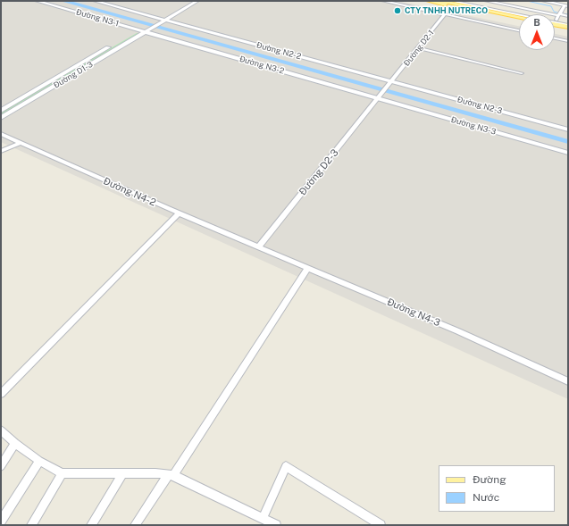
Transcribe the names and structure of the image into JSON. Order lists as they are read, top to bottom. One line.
{"streets":{"street":["Đường N3-1","Đường D2-1","Đường N2-2","Đường N3-2","Đường D1-3","Đường N2-3","Đường N3-3","Đường D2-3","Đường N4-2","Đường N4-3"]},"crossings":[["Đường N3-1","Đường N3-2"],["Đường N3-1","Đường D1-3"],["Đường D2-1","Đường N2-2"],["Đường D2-1","Đường N3-2"],["Đường D2-1","Đường N2-3"],["Đường D2-1","Đường N3-3"],["Đường D2-1","Đường D2-3"],["Đường N2-2","Đường D1-3"],["Đường N2-2","Đường N2-3"],["Đường N3-2","Đường D1-3"],["Đường N3-2","Đường N3-3"],["Đường N3-2","Đường D2-3"],["Đường N3-3","Đường D2-3"],["Đường D2-3","Đường N4-2"],["Đường D2-3","Đường N4-3"],["Đường N4-2","Đường N4-3"]],"places":["CTY TNHH NUTRECO"],"legend":["Đường","Nước"],"north":"top"}
